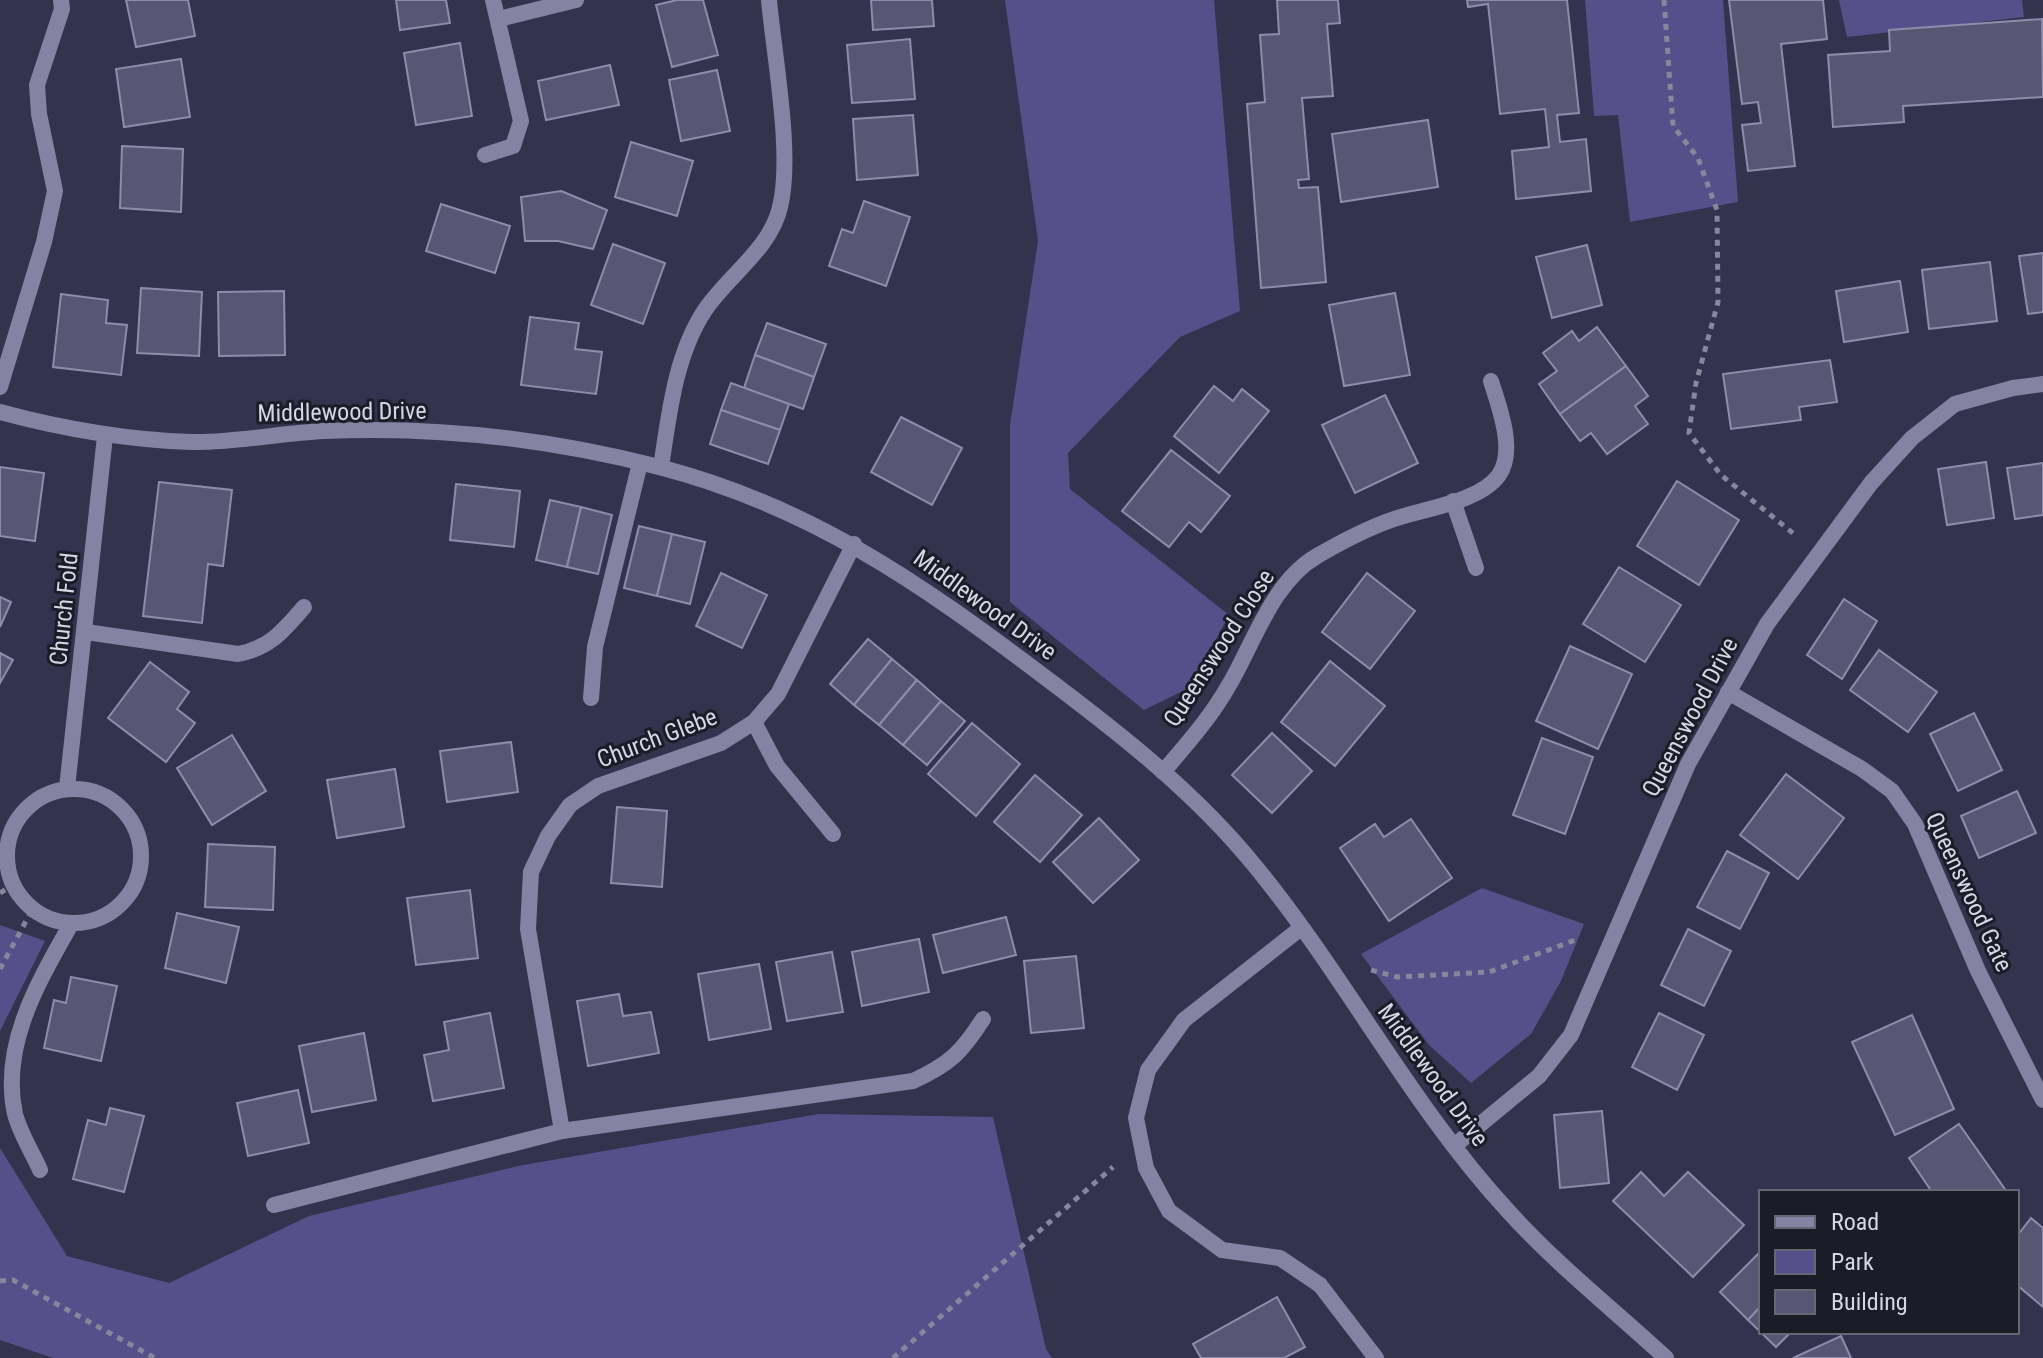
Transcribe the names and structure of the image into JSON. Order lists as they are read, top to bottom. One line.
{"streets":{"street":["Middlewood Drive","Church Fold","Queenswood Close","Queenswood Drive","Church Glebe","Queenswood Gate"]},"crossings":[["Middlewood Drive","Church Fold"],["Middlewood Drive","Queenswood Close"],["Middlewood Drive","Queenswood Drive"],["Middlewood Drive","Church Glebe"],["Queenswood Drive","Queenswood Gate"]],"legend":["Road","Park","Building"]}
